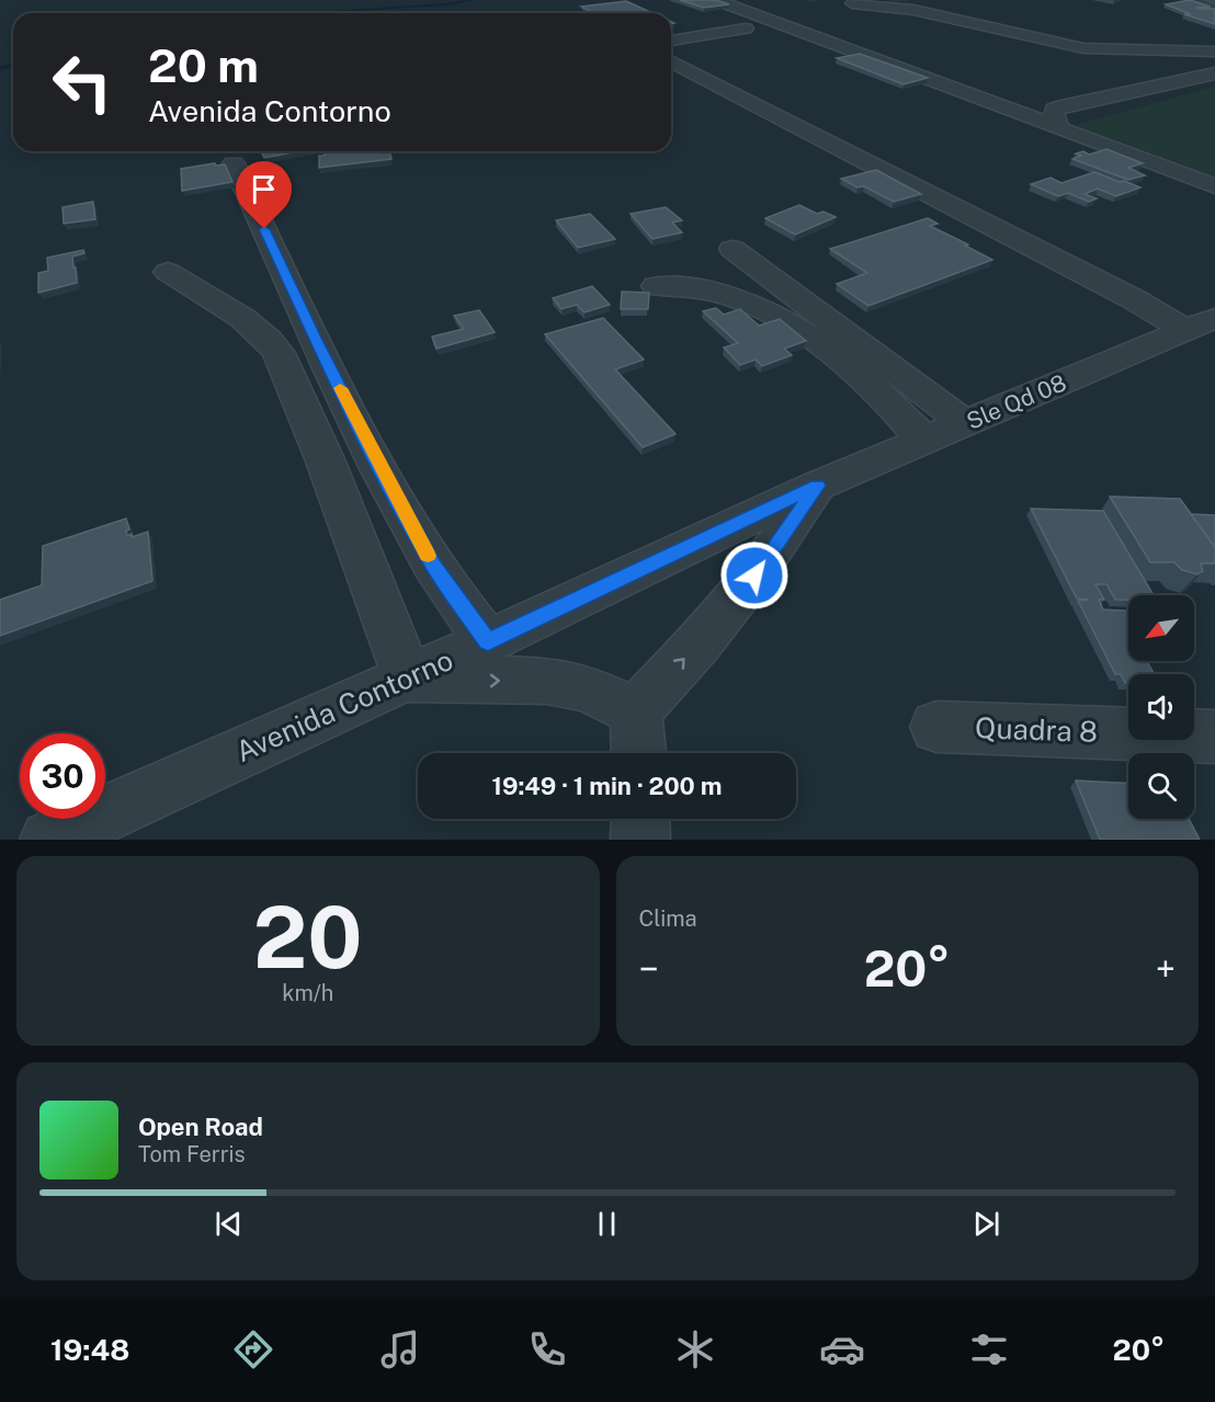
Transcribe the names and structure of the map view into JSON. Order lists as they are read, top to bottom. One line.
{"streets":{"street":["Sle Qd 08","Avenida Contorno","Quadra 8"]},"crossings":[["Sle Qd 08","Avenida Contorno"]],"north":"bottom left","page":{"turn":["20 m","Avenida Contorno"],"limit":"30","trip":"19:49 · 1 min · 200 m","tile":[["20","km/h"],"Clima"],"heat":["−","20°","+"],"song":["Open Road","Tom Ferris"],"tabs":["19:48","20°"]}}
